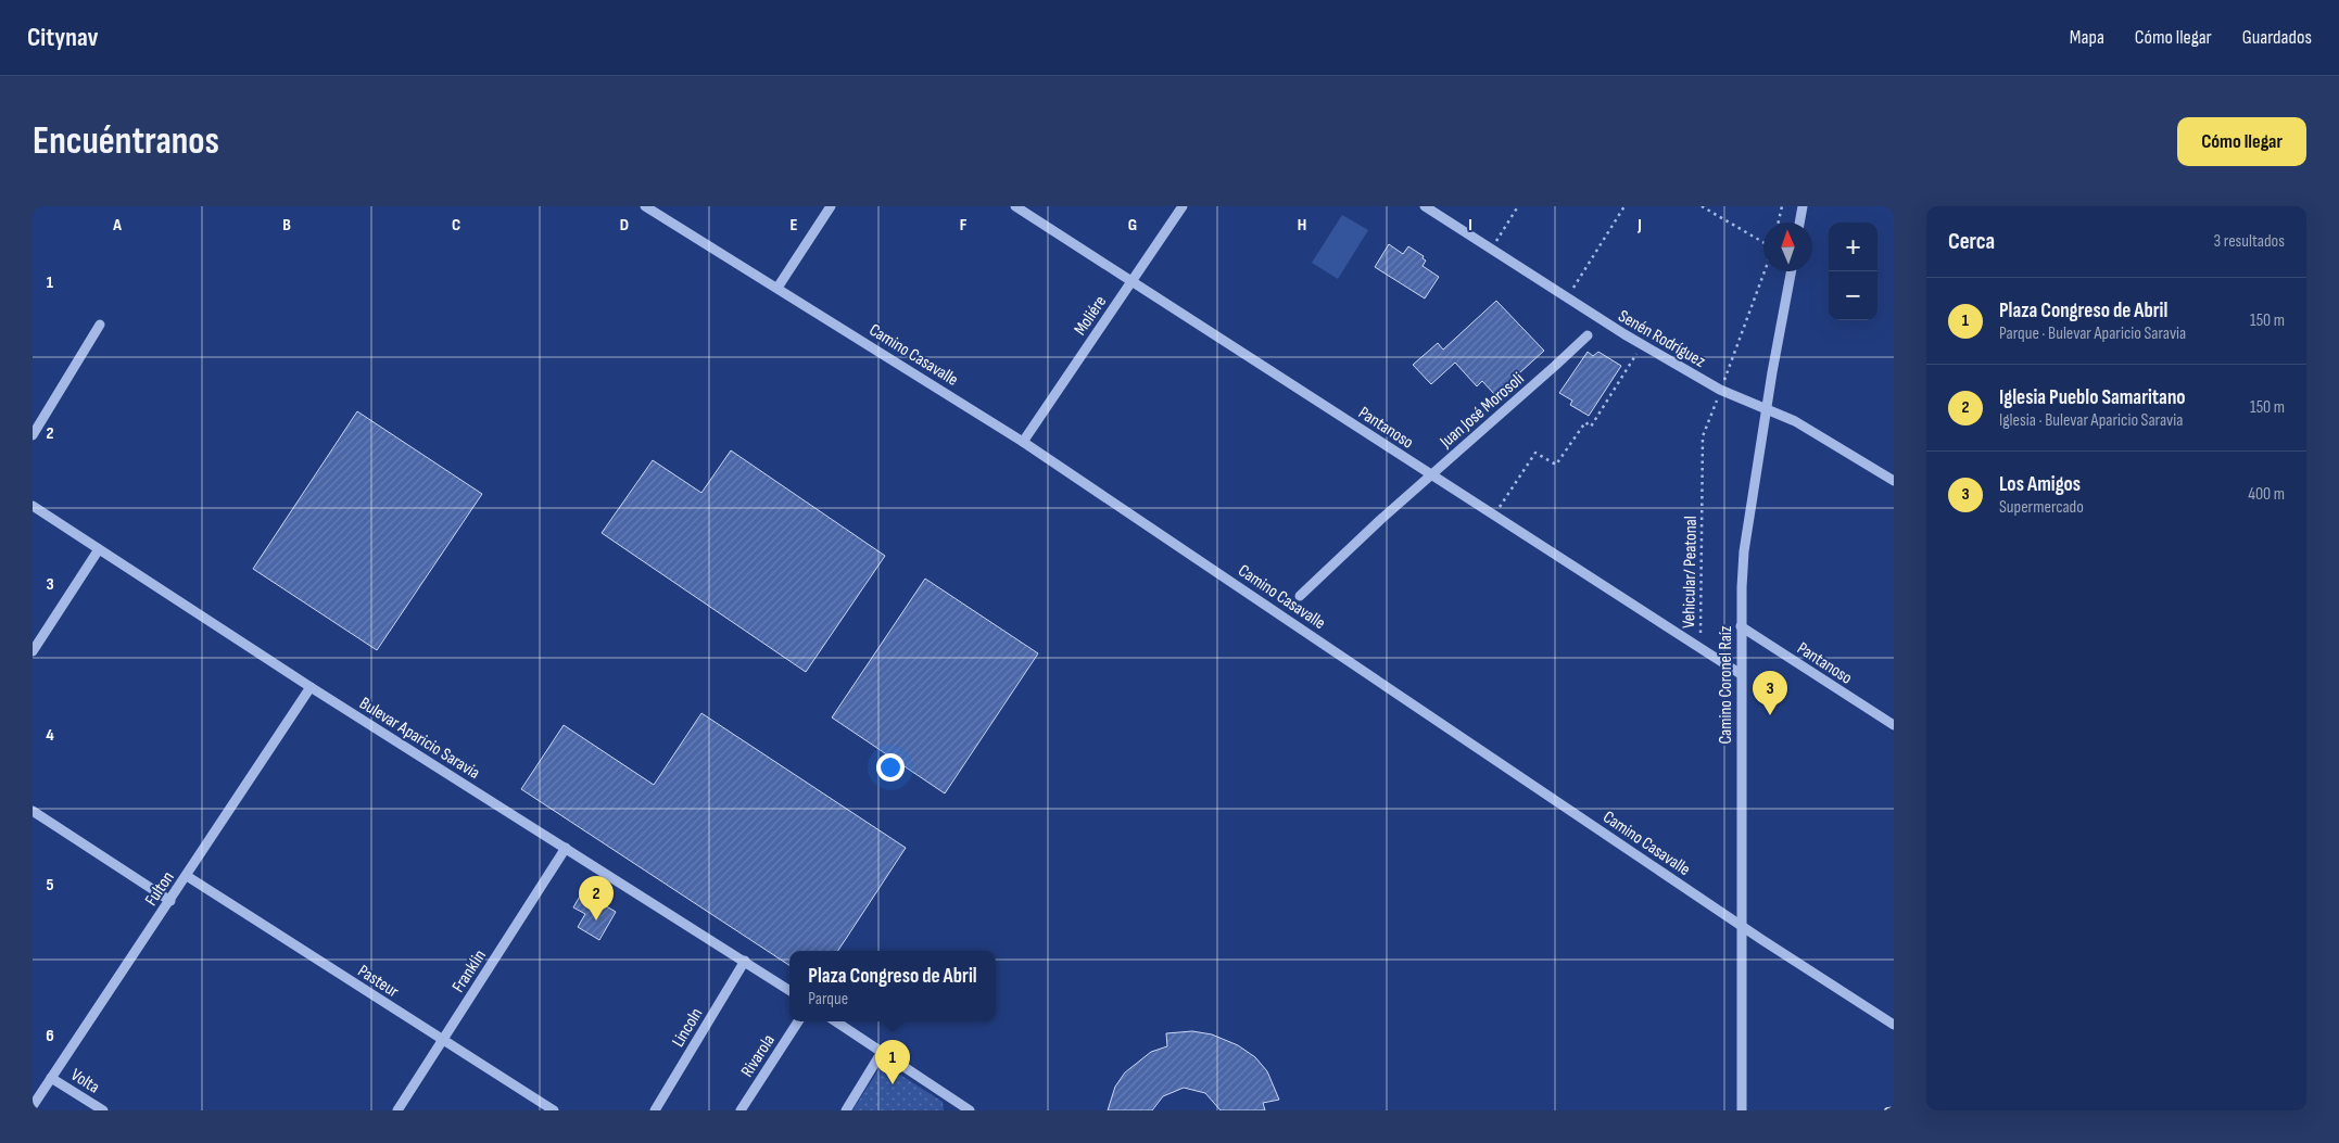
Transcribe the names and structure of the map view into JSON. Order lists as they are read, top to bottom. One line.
{"streets":{"street":["Moliére","Senén Rodríguez","Camino Casavalle","Juan José Morosoli","Pantanoso","Camino Coronel Raíz","Bulevar Aparicio Saravia","Fulton","Franklin","Pasteur","Lincoln","Rivarola","Volta"],"path":["Vehicular/ Peatonal"]},"crossings":[["Moliére","Camino Casavalle"],["Moliére","Pantanoso"],["Senén Rodríguez","Vehicular/ Peatonal"],["Senén Rodríguez","Camino Coronel Raíz"],["Camino Casavalle","Camino Coronel Raíz"],["Juan José Morosoli","Pantanoso"],["Pantanoso","Vehicular/ Peatonal"],["Pantanoso","Camino Coronel Raíz"],["Bulevar Aparicio Saravia","Fulton"],["Bulevar Aparicio Saravia","Franklin"],["Bulevar Aparicio Saravia","Lincoln"],["Fulton","Pasteur"],["Fulton","Volta"],["Franklin","Pasteur"]],"north":"top","page":{"header":"Citynav","nav":["Mapa","Cómo llegar","Guardados"],"buttons":"Cómo llegar","title":"Encuéntranos","heading":["Cerca","3 resultados"],"map_buttons":["+","−"],"list":[{"mark":"1","name":"Plaza Congreso de Abril","note":"Parque · Bulevar Aparicio Saravia","value":"150 m"},{"mark":"2","name":"Iglesia Pueblo Samaritano","note":"Iglesia · Bulevar Aparicio Saravia","value":"150 m"},{"mark":"3","name":"Los Amigos","note":"Supermercado","value":"400 m"}],"pins":["3","2","1"],"popup":["Plaza Congreso de Abril","Parque"]},"grid":{"columns":["A","B","C","D","E","F","G","H","I","J"],"rows":["1","2","3","4","5","6"]}}
